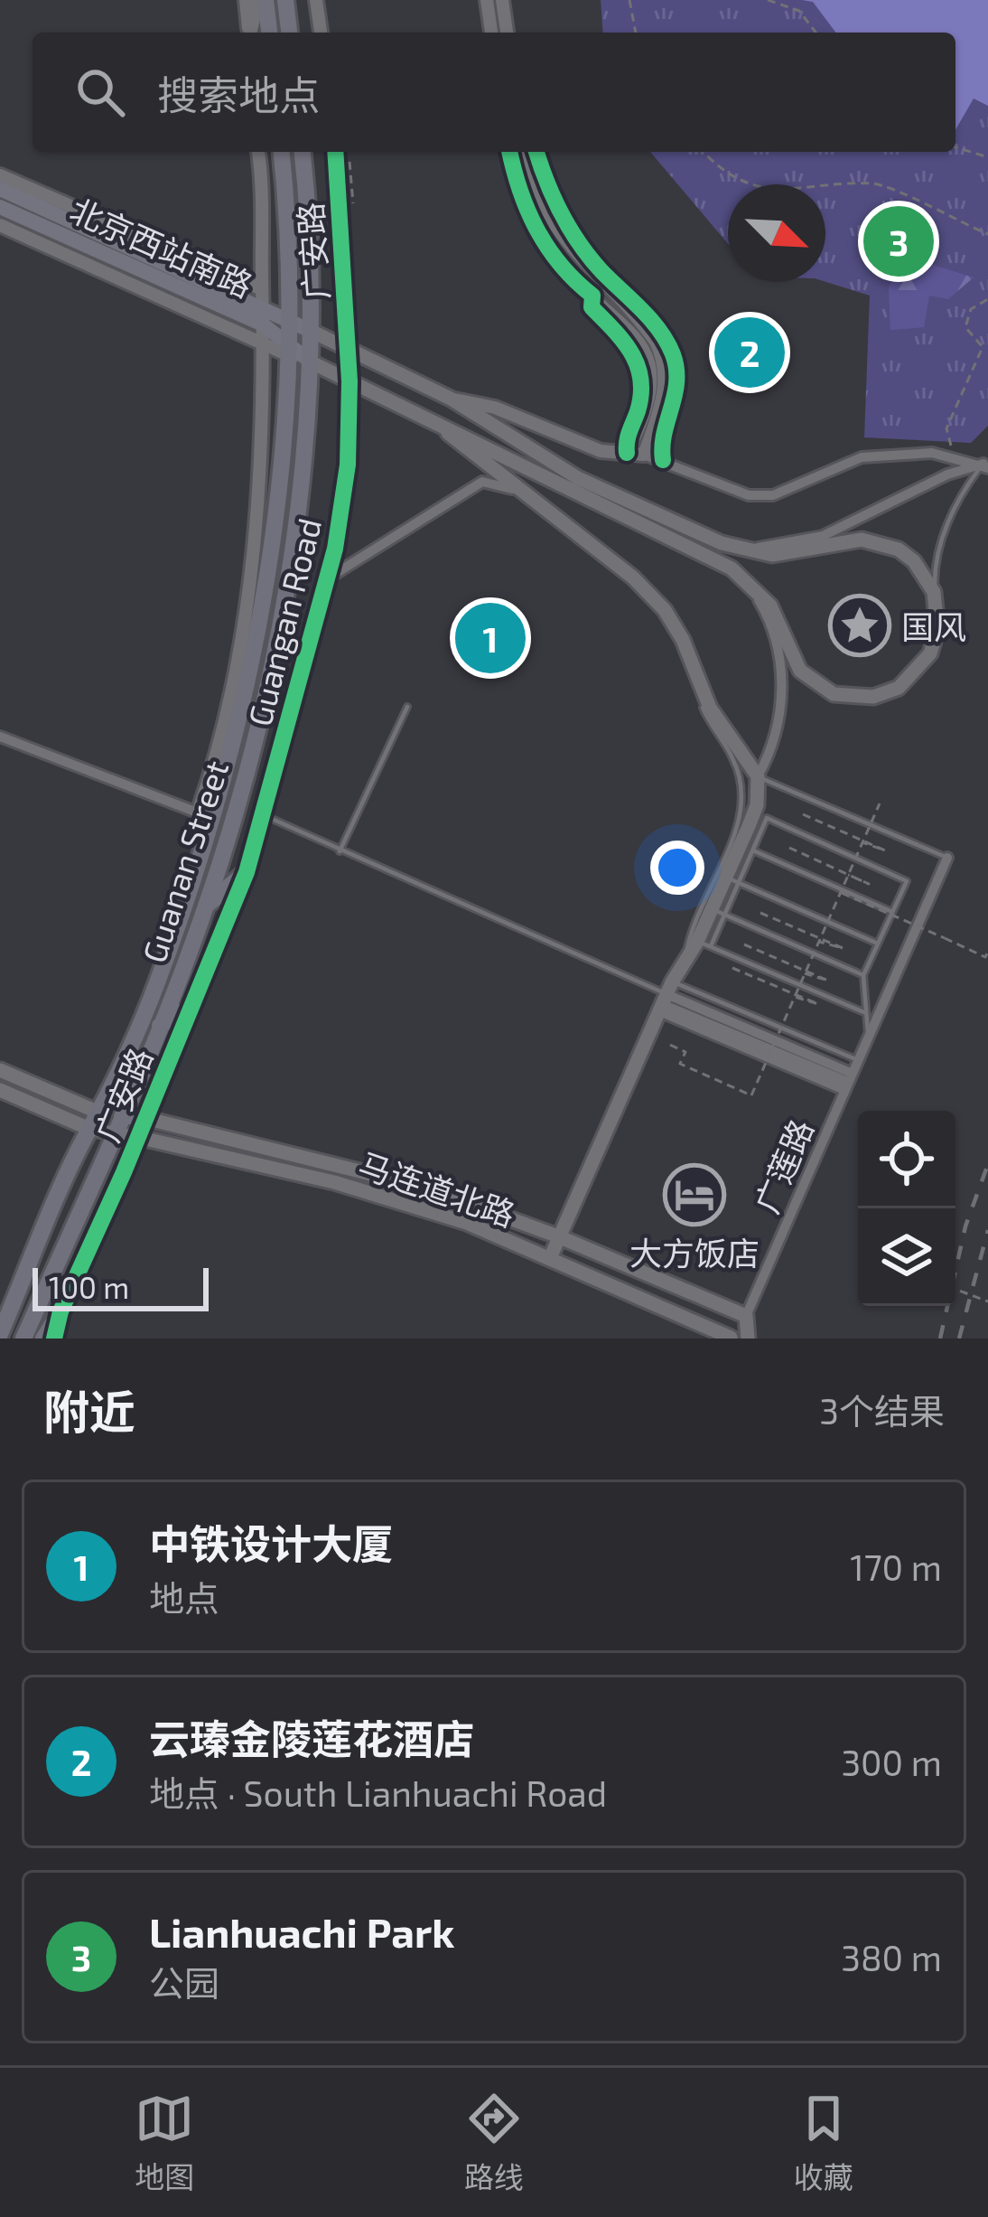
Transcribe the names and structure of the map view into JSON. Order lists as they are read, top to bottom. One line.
{"streets":{"highway":["Guanan Street"],"main road":["北京西站南路","马连道北路"],"street":["广安路","Guangan Road","广莲路"]},"crossings":[["北京西站南路","广安路"],["北京西站南路","Guangan Road"],["北京西站南路","Guanan Street"],["广安路","Guangan Road"],["广安路","Guanan Street"],["广安路","马连道北路"],["Guanan Street","马连道北路"]],"places":{"place":["国风"],"hotel":["大方饭店"]},"scale_bar":"100 m","north":"bottom right","page":{"search":"搜索地点","pins":["3","2","1"],"scale":"100 m","heading":["附近","3个结果"],"list":[{"mark":"1","name":"中铁设计大厦","note":"地点","value":"170 m"},{"mark":"2","name":"云瑧金陵莲花酒店","note":"地点 · South Lianhuachi Road","value":"300 m"},{"mark":"3","name":"Lianhuachi Park","note":"公园","value":"380 m"}],"nav":["地图","路线","收藏"]}}
